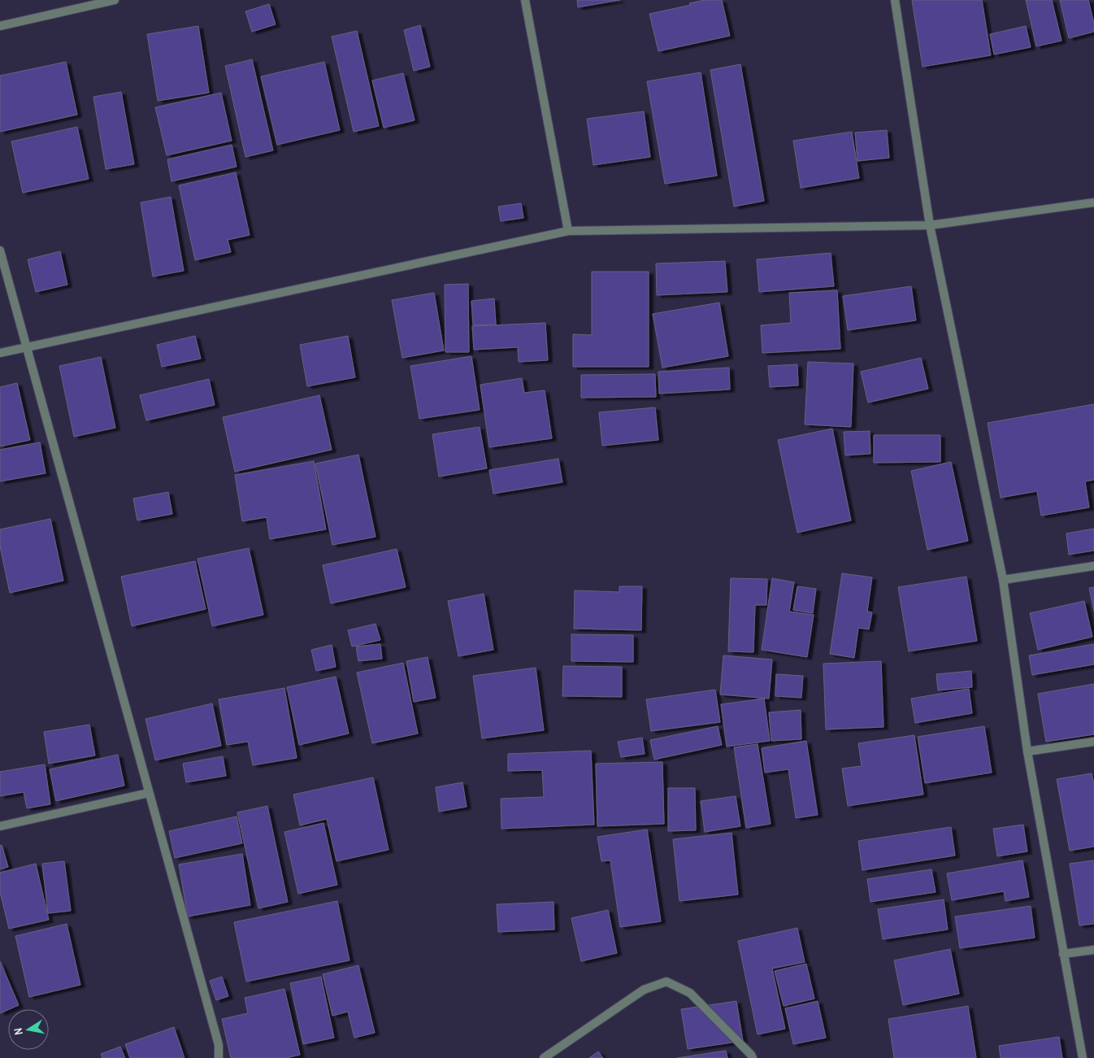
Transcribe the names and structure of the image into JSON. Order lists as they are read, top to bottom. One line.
{"north":"left"}
